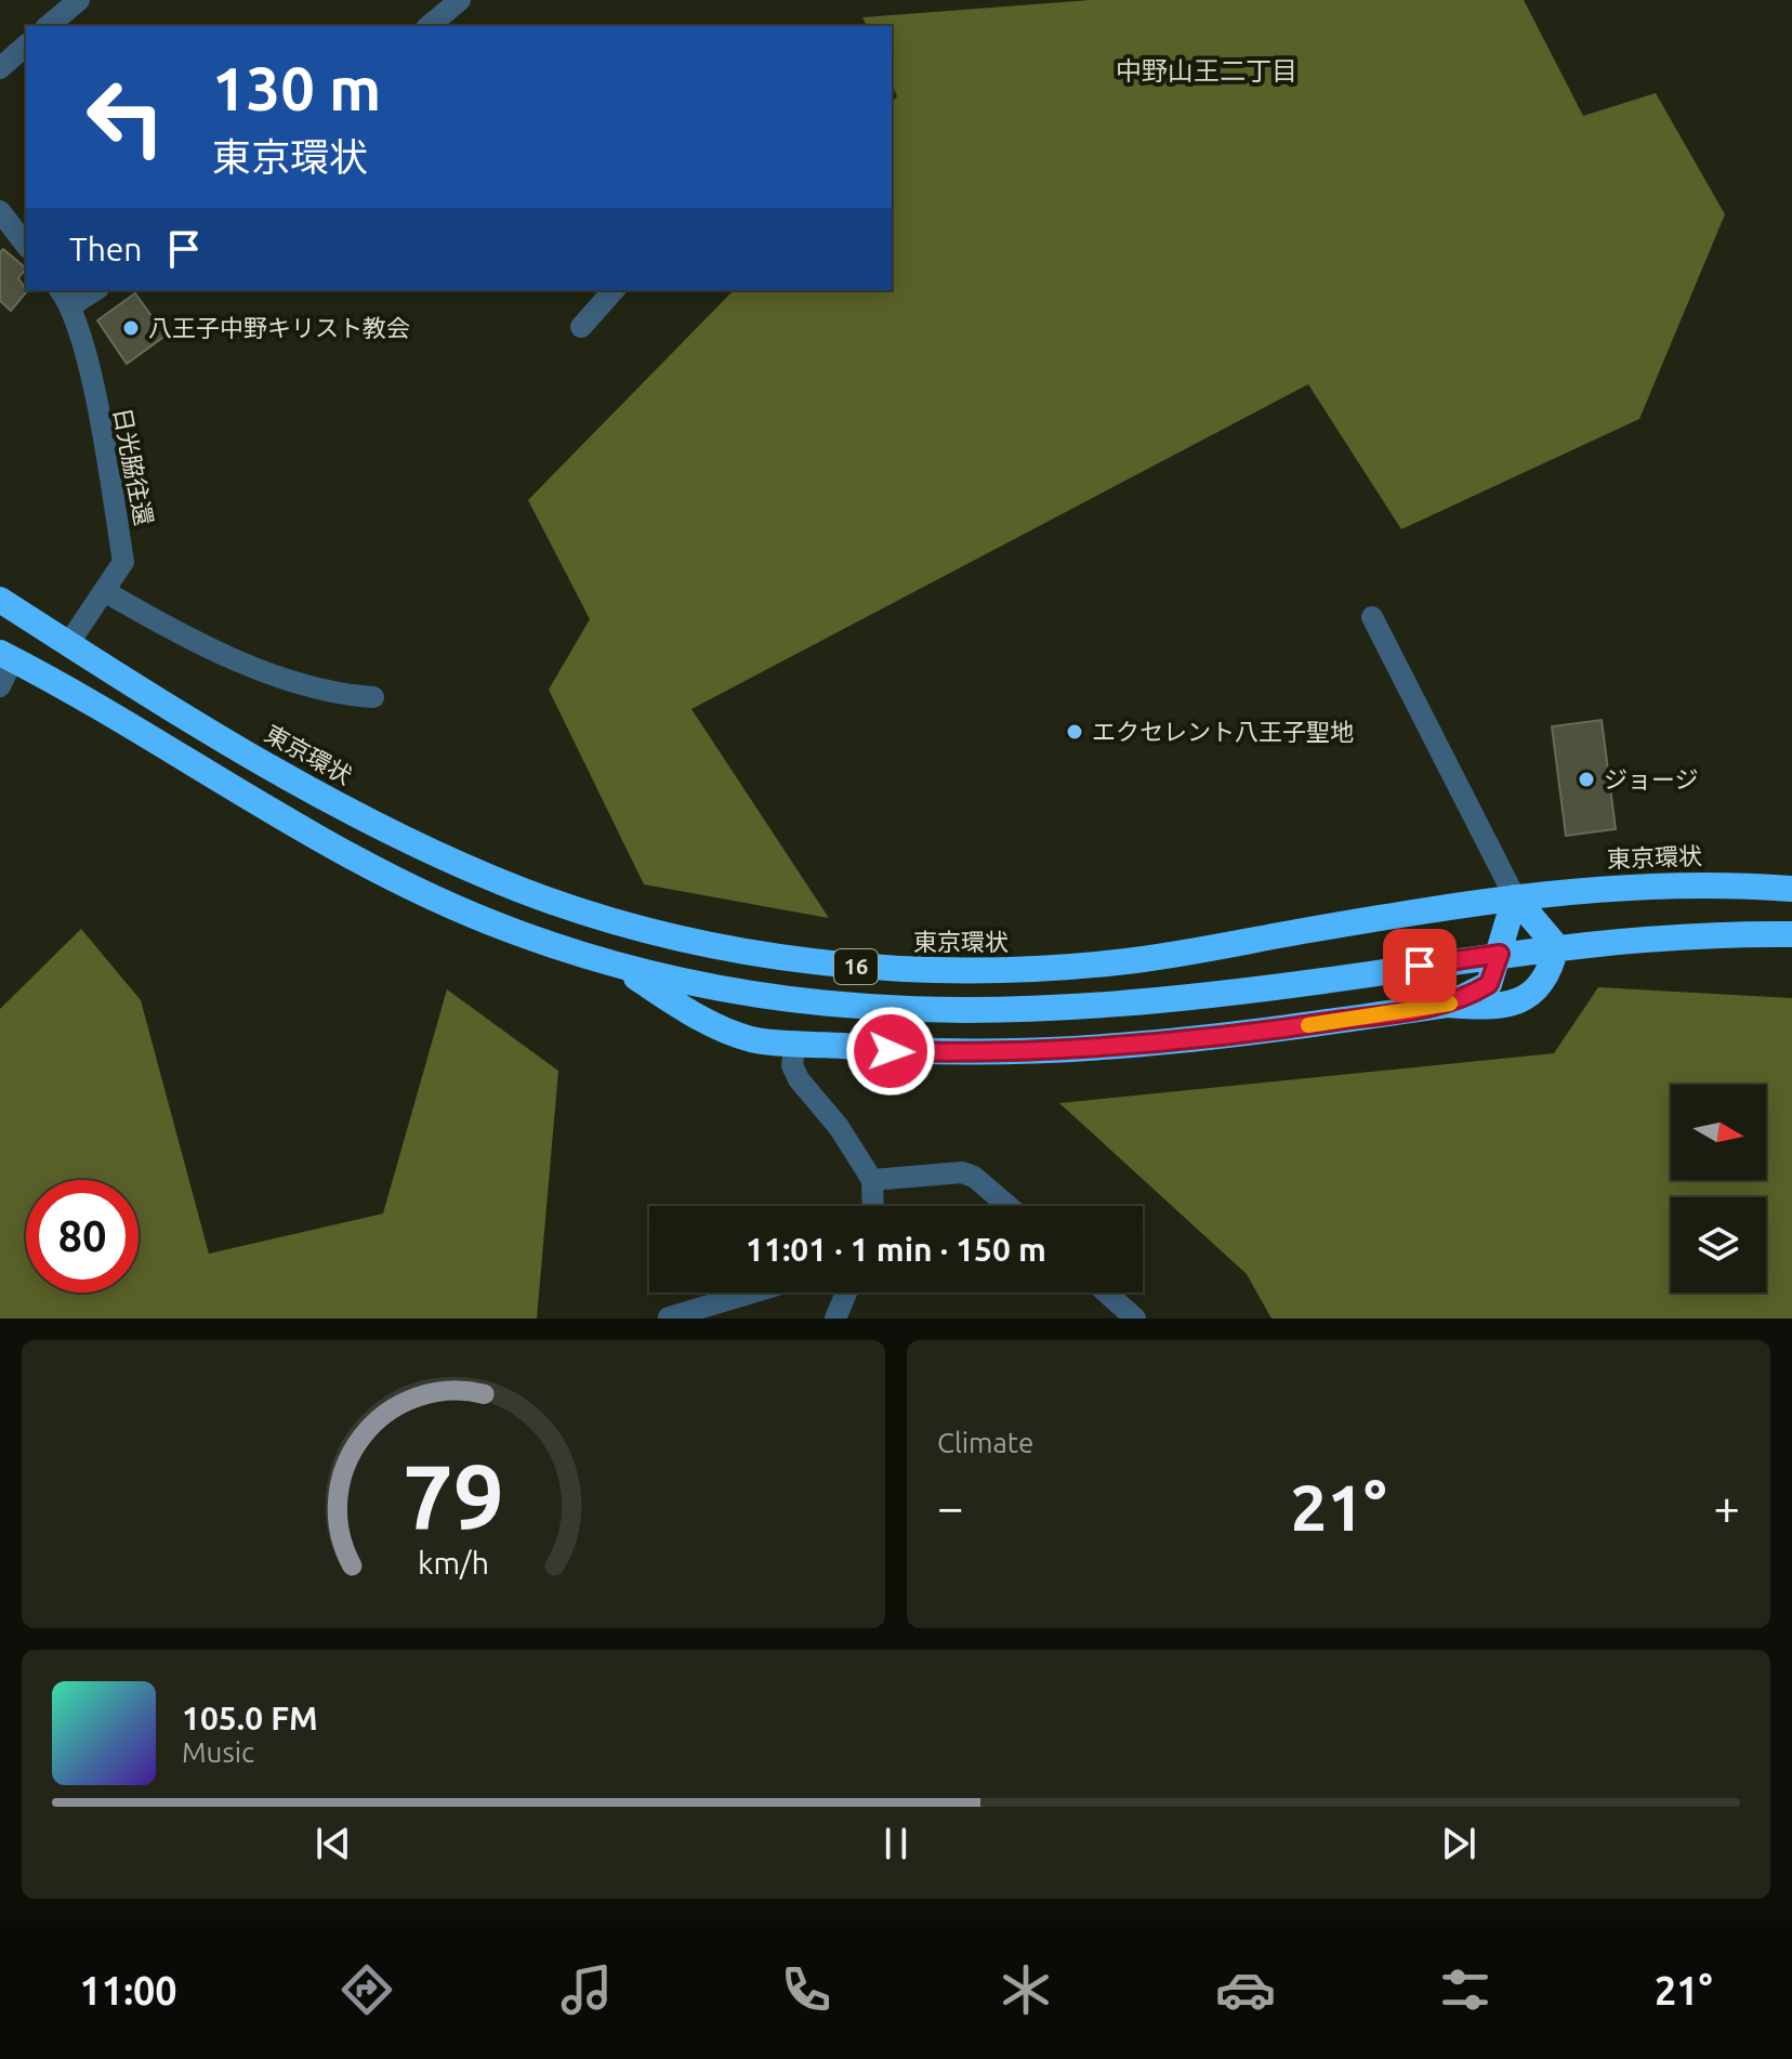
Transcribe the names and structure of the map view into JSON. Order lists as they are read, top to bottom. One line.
{"streets":{"highway":["東京環状","16"],"street":["日光脇往還"]},"crossings":[["日光脇往還","東京環状"]],"districts":["中野山王二丁目"],"places":["八王子中野キリスト教会","エクセレント八王子聖地","ジョージ"],"north":"right","page":{"turn":["130 m","東京環状"],"then":"Then","limit":"80","trip":"11:01 · 1 min · 150 m","tile":"Climate","heat":["−","21°","+"],"song":["105.0 FM","Music"],"tabs":["11:00","21°"],"gauge":["79","km/h"]}}
